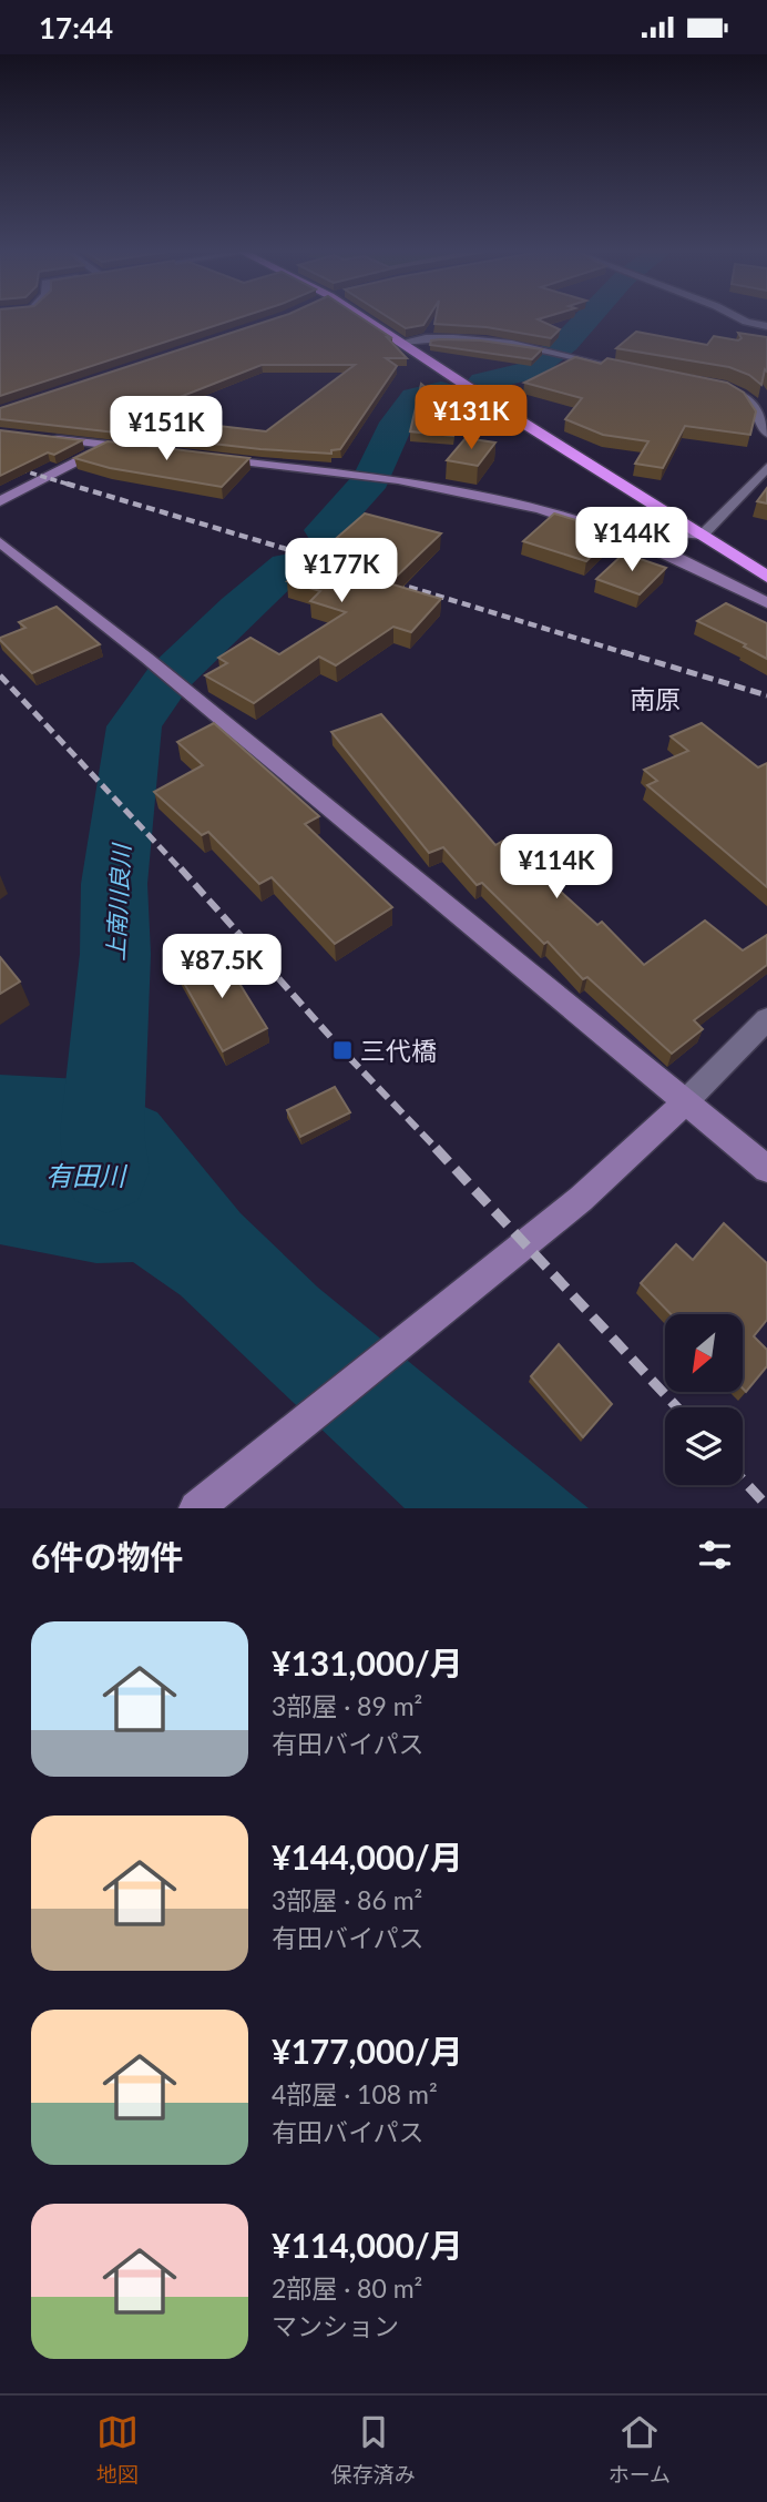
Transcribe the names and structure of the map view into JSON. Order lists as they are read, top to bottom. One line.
{"districts":["南原"],"water":["上南川良川","有田川"],"places":{"transit":["三代橋"]},"north":"bottom left","page":{"status":"17:44","price":["¥131K","¥151K","¥144K","¥177K","¥114K","¥87.5K"],"heading":"6件の物件","list":[{"name":"¥131,000/月","note":"3部屋 · 89 m² · 有田バイパス"},{"name":"¥144,000/月","note":"3部屋 · 86 m² · 有田バイパス"},{"name":"¥177,000/月","note":"4部屋 · 108 m² · 有田バイパス"},{"name":"¥114,000/月","note":"2部屋 · 80 m² · マンション"}],"tabs":["地図","保存済み","ホーム"]}}
